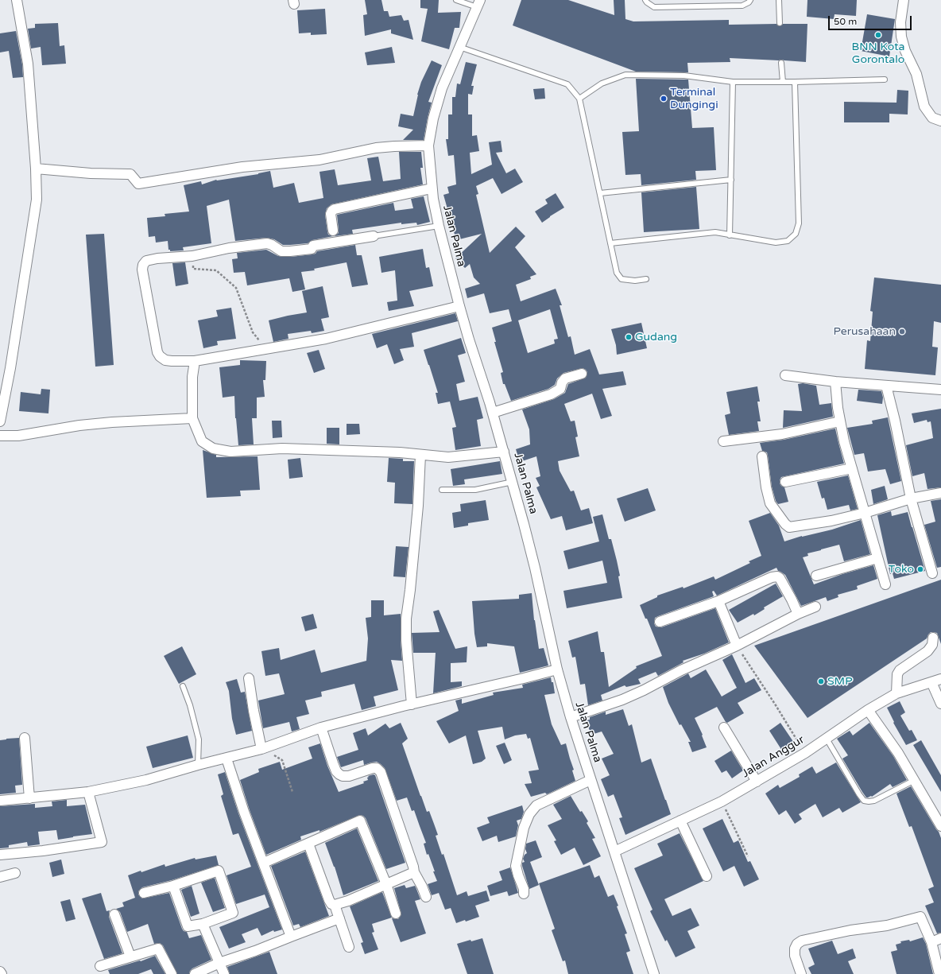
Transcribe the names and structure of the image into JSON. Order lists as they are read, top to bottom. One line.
{"streets":{"street":["Jalan Palma","Jalan Anggur"]},"crossings":[["Jalan Palma","Jalan Anggur"]],"places":["BNN Kota Gorontalo","Terminal Dungingi","Perusahaan","Gudang","Toko","SMP"],"scale_bar":"50 m"}
